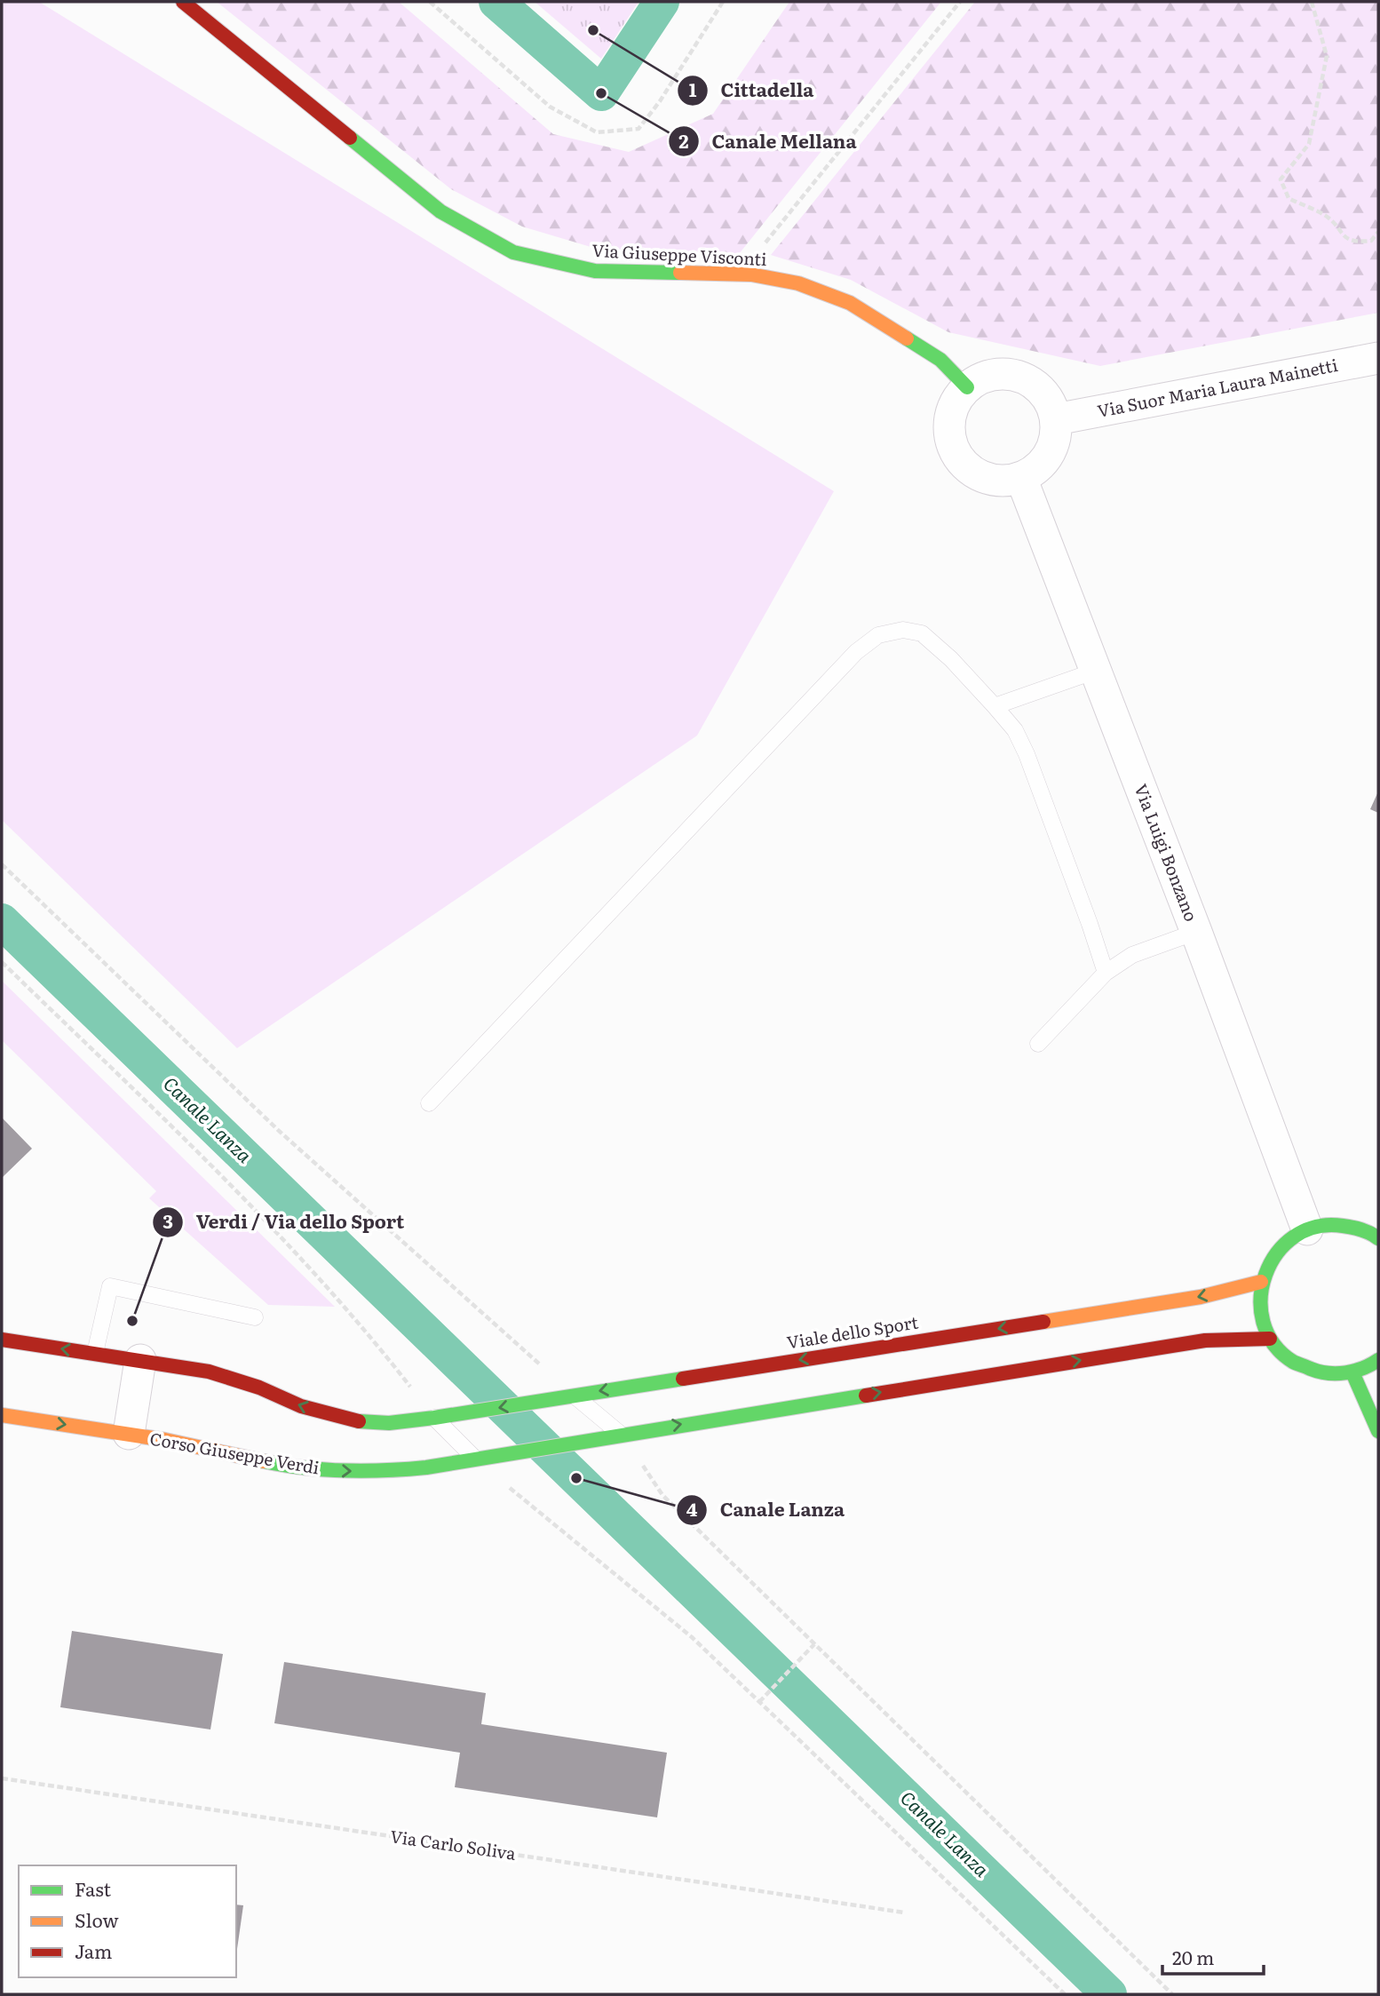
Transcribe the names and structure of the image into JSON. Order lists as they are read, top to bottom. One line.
{"streets":{"street":["Via Giuseppe Visconti","Via Suor Maria Laura Mainetti","Via Luigi Bonzano","Viale dello Sport","Corso Giuseppe Verdi"],"path":["Via Carlo Soliva"]},"crossings":[["Via Giuseppe Visconti","Via Suor Maria Laura Mainetti"],["Via Giuseppe Visconti","Via Luigi Bonzano"],["Via Suor Maria Laura Mainetti","Via Luigi Bonzano"]],"water":["Canale Lanza"],"places":["Cittadella","Canale Mellana","Verdi / Via dello Sport","Canale Lanza"],"legend":["Fast","Slow","Jam"],"scale_bar":"20 m"}
